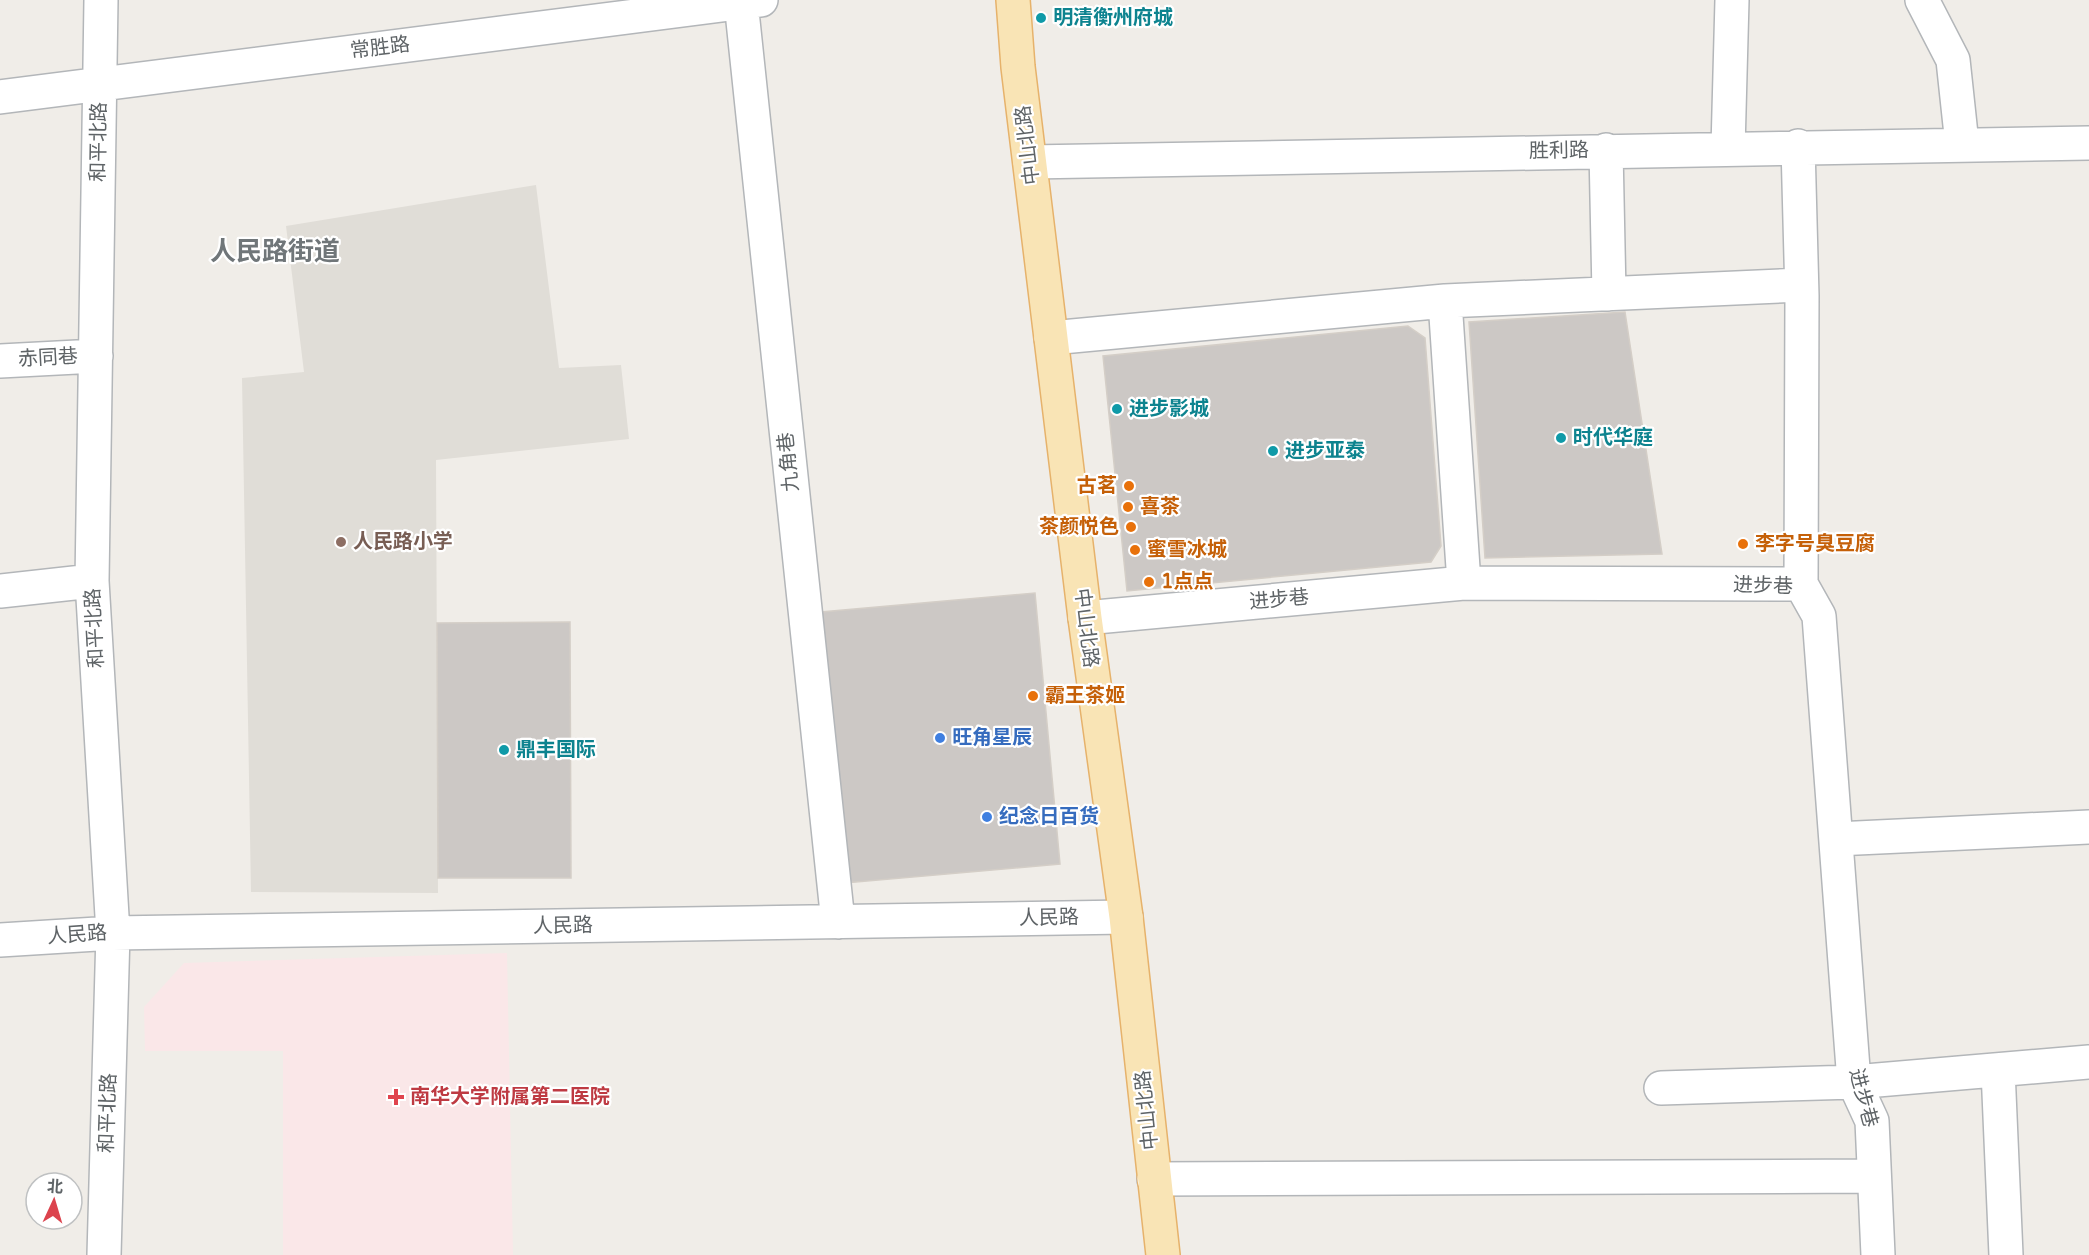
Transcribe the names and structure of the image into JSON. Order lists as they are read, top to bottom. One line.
{"streets":{"main road":["中山北路"],"street":["常胜路","和平北路","胜利路","赤同巷","九角巷","进步巷","人民路"]},"crossings":[["常胜路","和平北路"],["常胜路","九角巷"],["和平北路","赤同巷"],["和平北路","人民路"],["中山北路","胜利路"],["中山北路","进步巷"],["中山北路","人民路"],["九角巷","人民路"]],"districts":["人民路街道"],"places":{"other":["明清衡州府城","进步影城","时代华庭","进步亚泰","古茗","喜茶","茶颜悦色","人民路小学","李字号臭豆腐","蜜雪冰城","1点点","霸王茶姬","旺角星辰","鼎丰国际","纪念日百货"],"health":["南华大学附属第二医院"]},"north":"top"}
